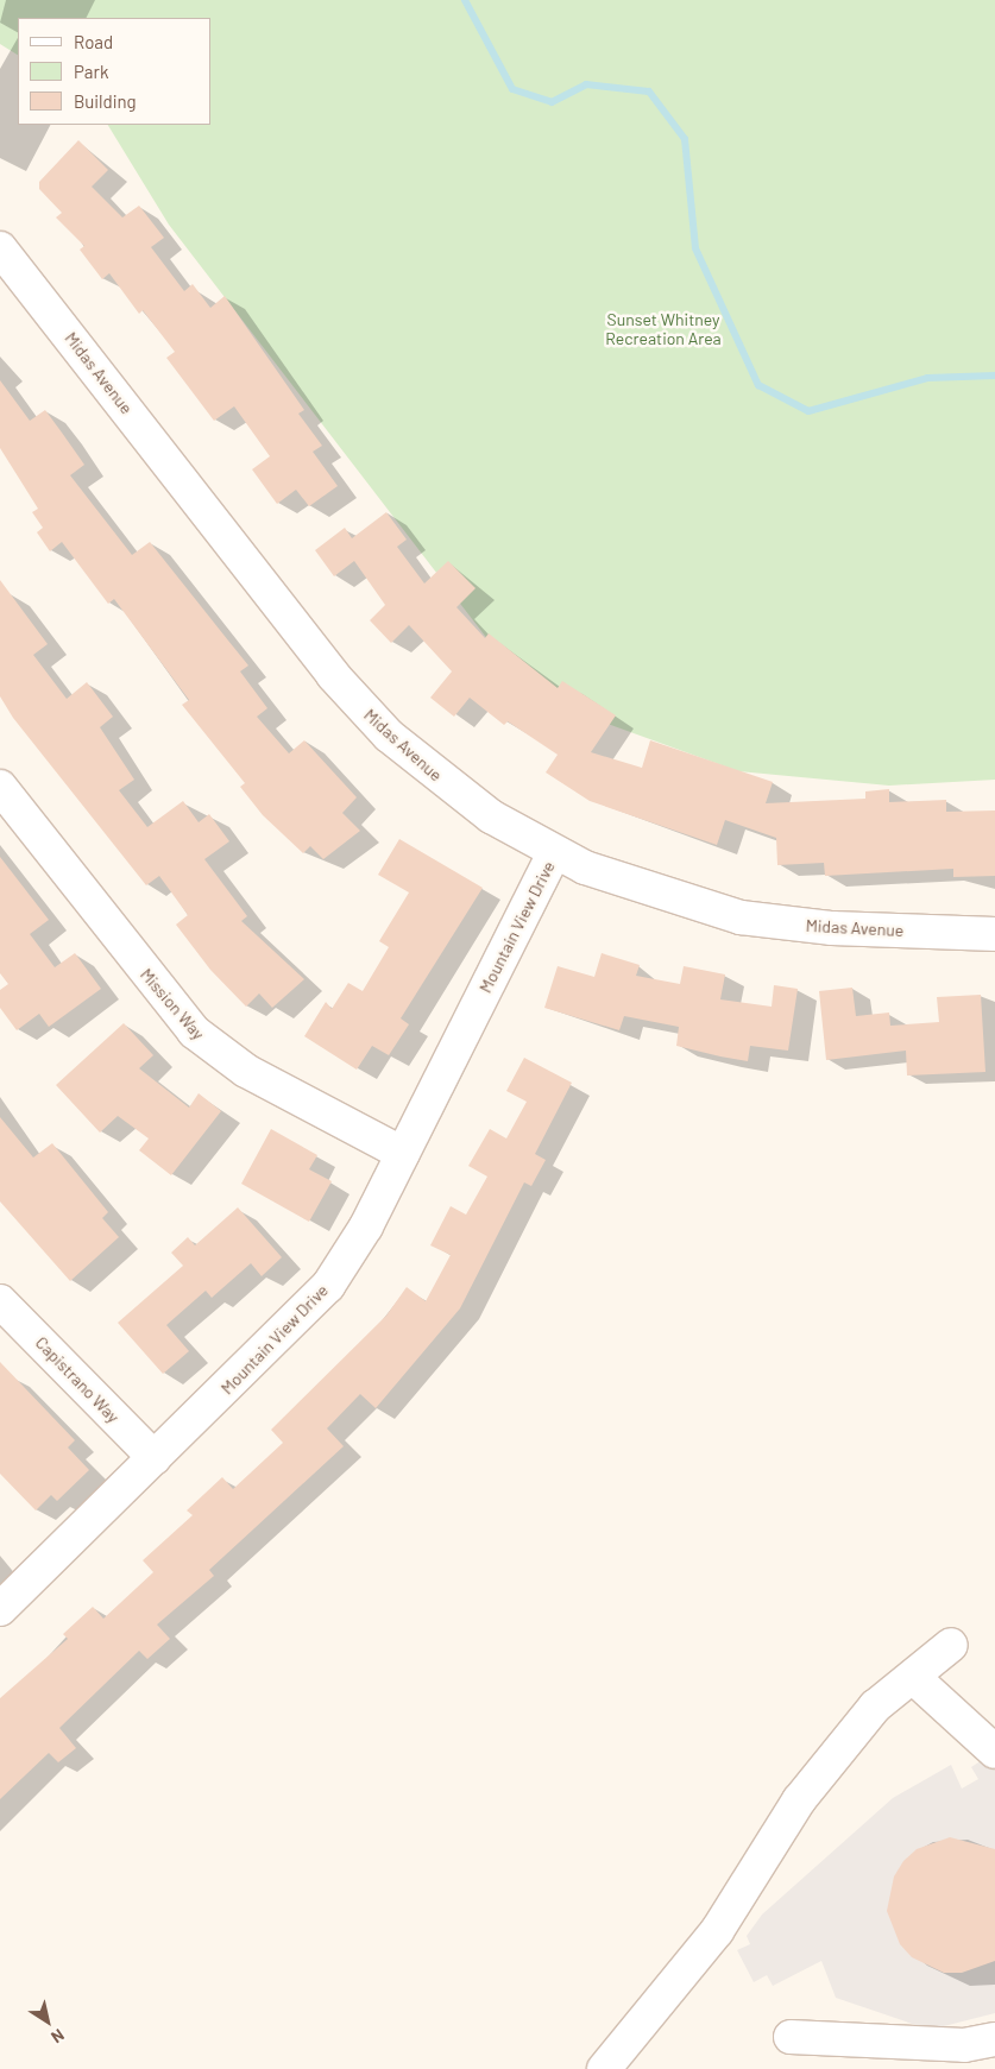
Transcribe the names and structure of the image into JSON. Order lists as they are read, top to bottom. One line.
{"streets":{"street":["Midas Avenue","Mountain View Drive","Mission Way","Capistrano Way"]},"crossings":[["Midas Avenue","Mountain View Drive"],["Mountain View Drive","Mission Way"],["Mountain View Drive","Capistrano Way"]],"parks":["Sunset Whitney Recreation Area"],"legend":["Road","Park","Building"],"north":"bottom right"}
